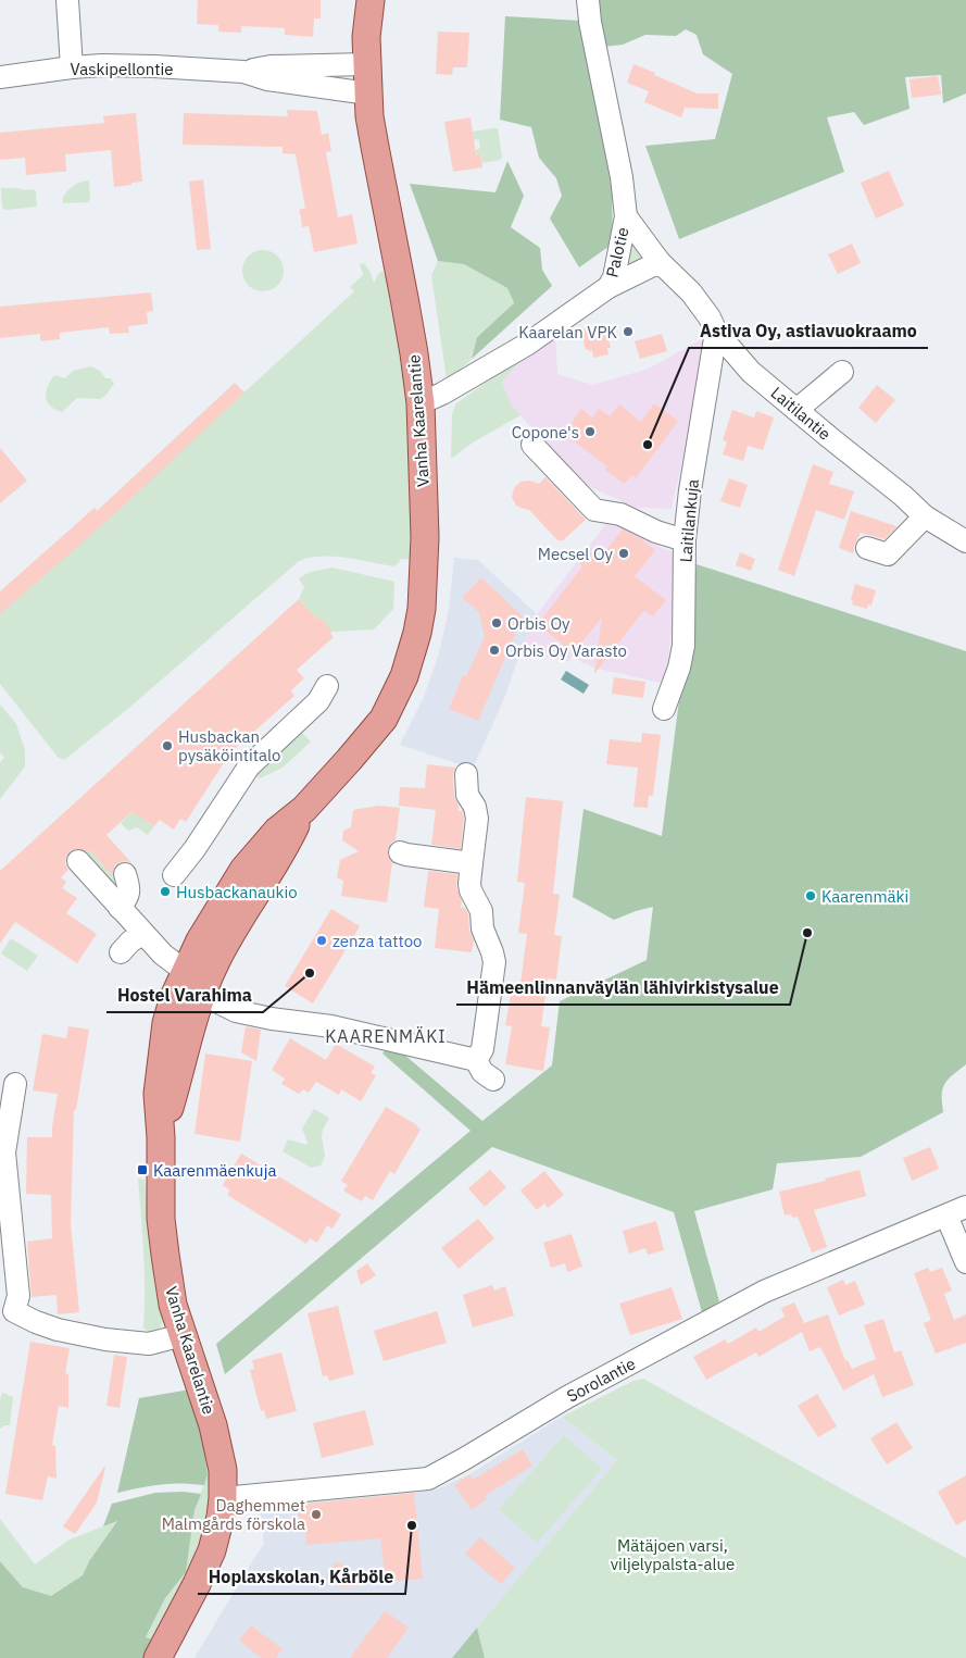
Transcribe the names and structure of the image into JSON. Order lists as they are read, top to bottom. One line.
{"streets":{"main road":["Vanha Kaarelantie"],"street":["Vaskipellontie","Palotie","Laitilantie","Laitilankuja","Sorolantie"]},"crossings":[["Vaskipellontie","Vanha Kaarelantie"],["Palotie","Laitilantie"],["Palotie","Vanha Kaarelantie"],["Laitilantie","Laitilankuja"],["Vanha Kaarelantie","Sorolantie"]],"districts":["KAARENMÄKI"],"parks":["Mätäjoen varsi, viljelypalsta-alue"],"places":{"other":["Kaarelan VPK","Copone's","Astiva Oy, astiavuokraamo","Mecsel Oy","Orbis Oy","Orbis Oy Varasto","Husbackan pysäköintitalo","Husbackanaukio","Kaarenmäki","Hämeenlinnanväylän lähivirkistysalue","zenza tattoo","Hostel Varahima","Daghemmet Malmgårds förskola","Hoplaxskolan, Kårböle"],"transit":["Kaarenmäenkuja"]}}
